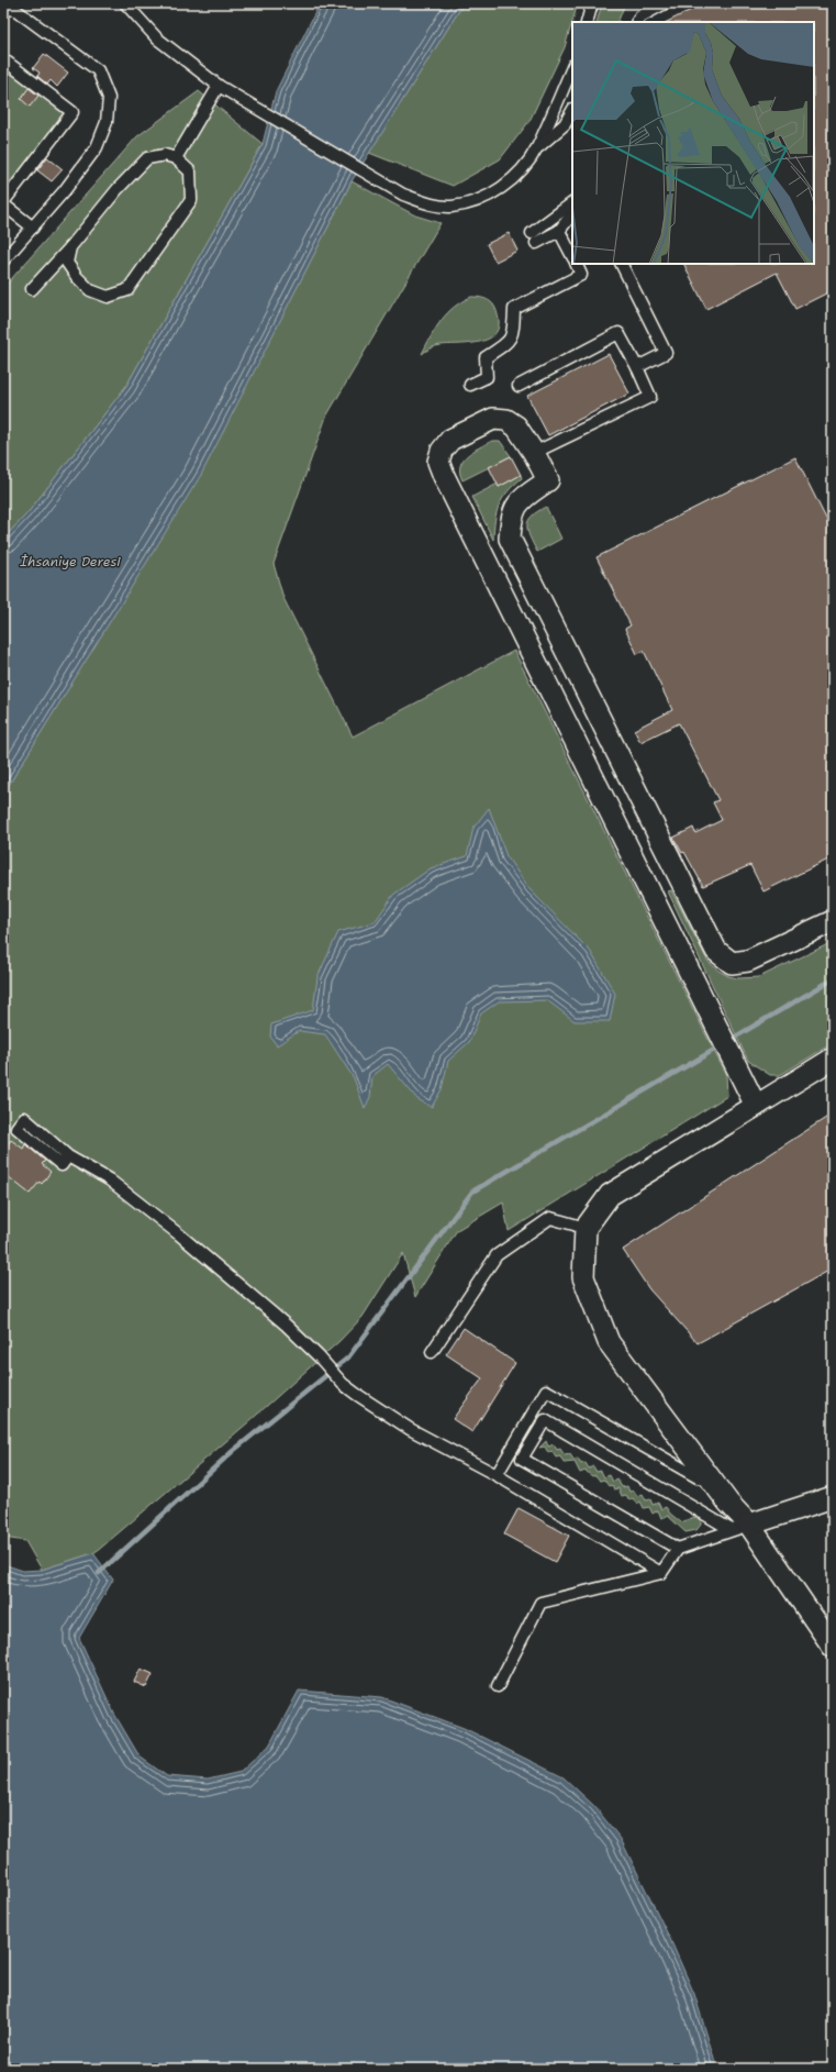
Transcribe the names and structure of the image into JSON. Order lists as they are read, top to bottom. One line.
{"water":["İhsaniye Deresi"]}
